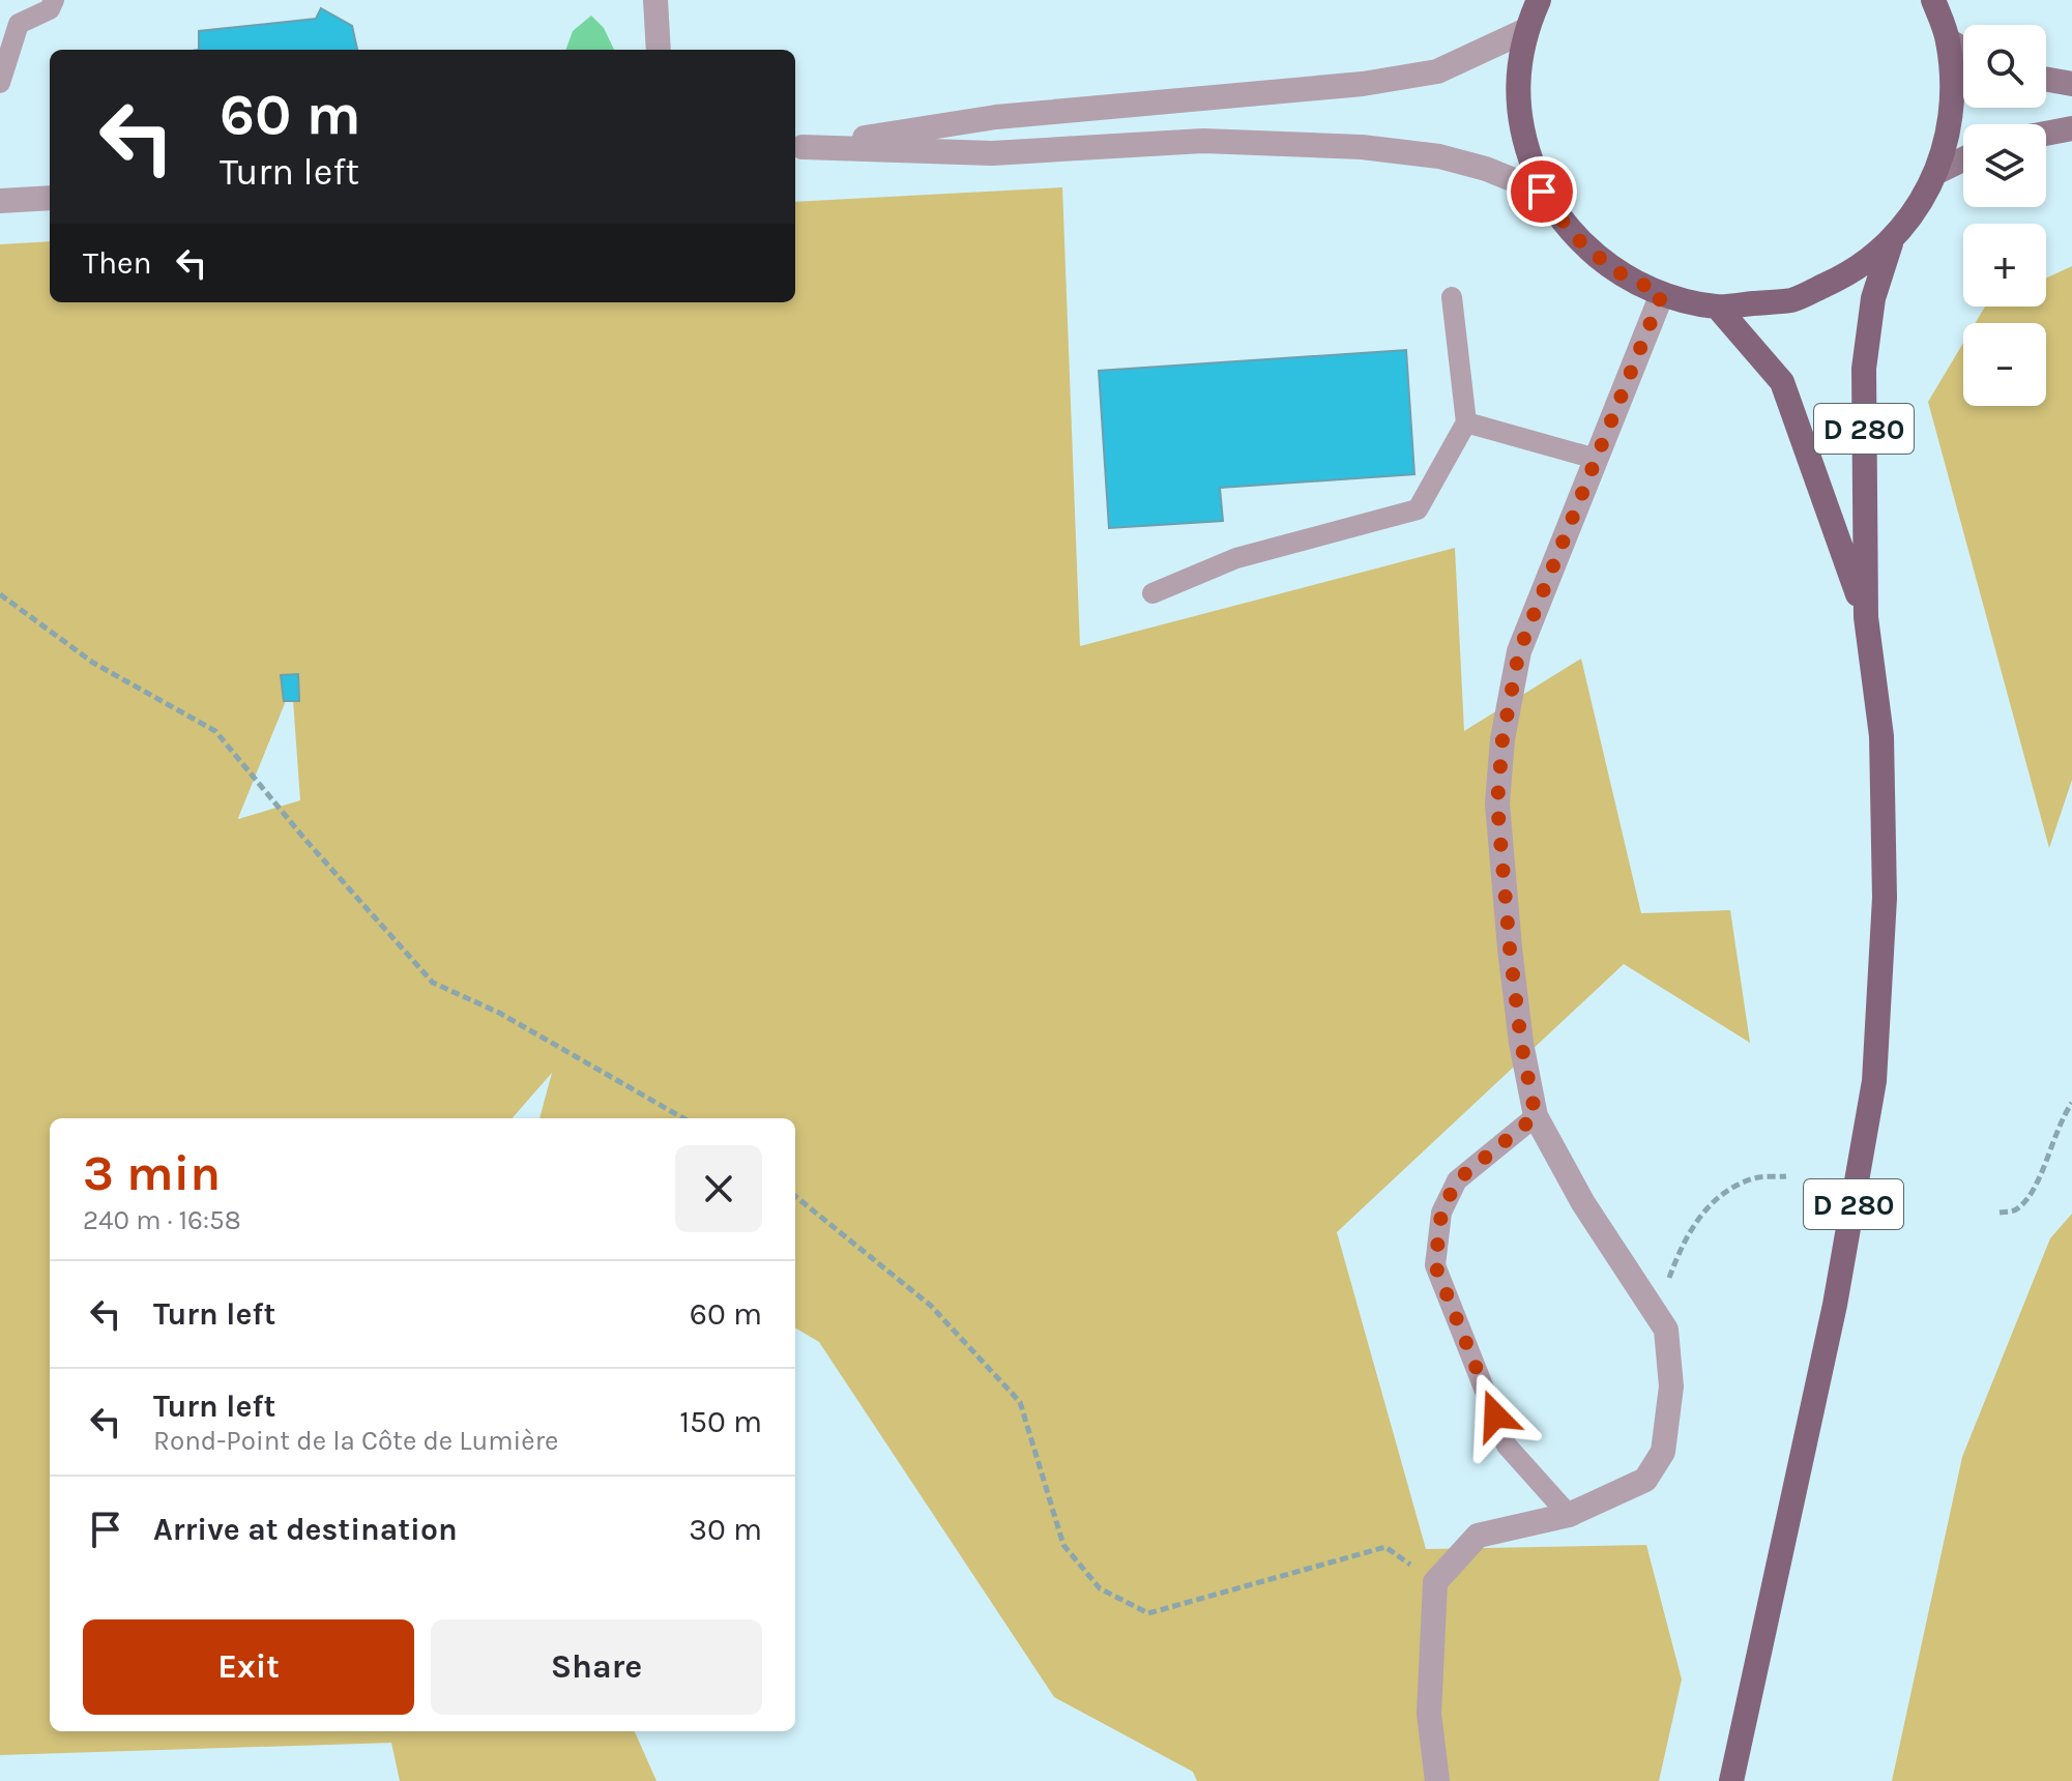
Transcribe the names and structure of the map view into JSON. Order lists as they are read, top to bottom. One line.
{"streets":{"main road":["D 280"]},"page":{"map_buttons":["+","−"],"turn":["60 m","Turn left"],"then":"Then","heading":["3 min","240 m · 16:58"],"list":[{"name":"Turn left","value":"60 m"},{"name":"Turn left","note":"Rond-Point de la Côte de Lumière","value":"150 m"},{"name":"Arrive at destination","value":"30 m"}],"buttons":["Exit","Share"]}}
